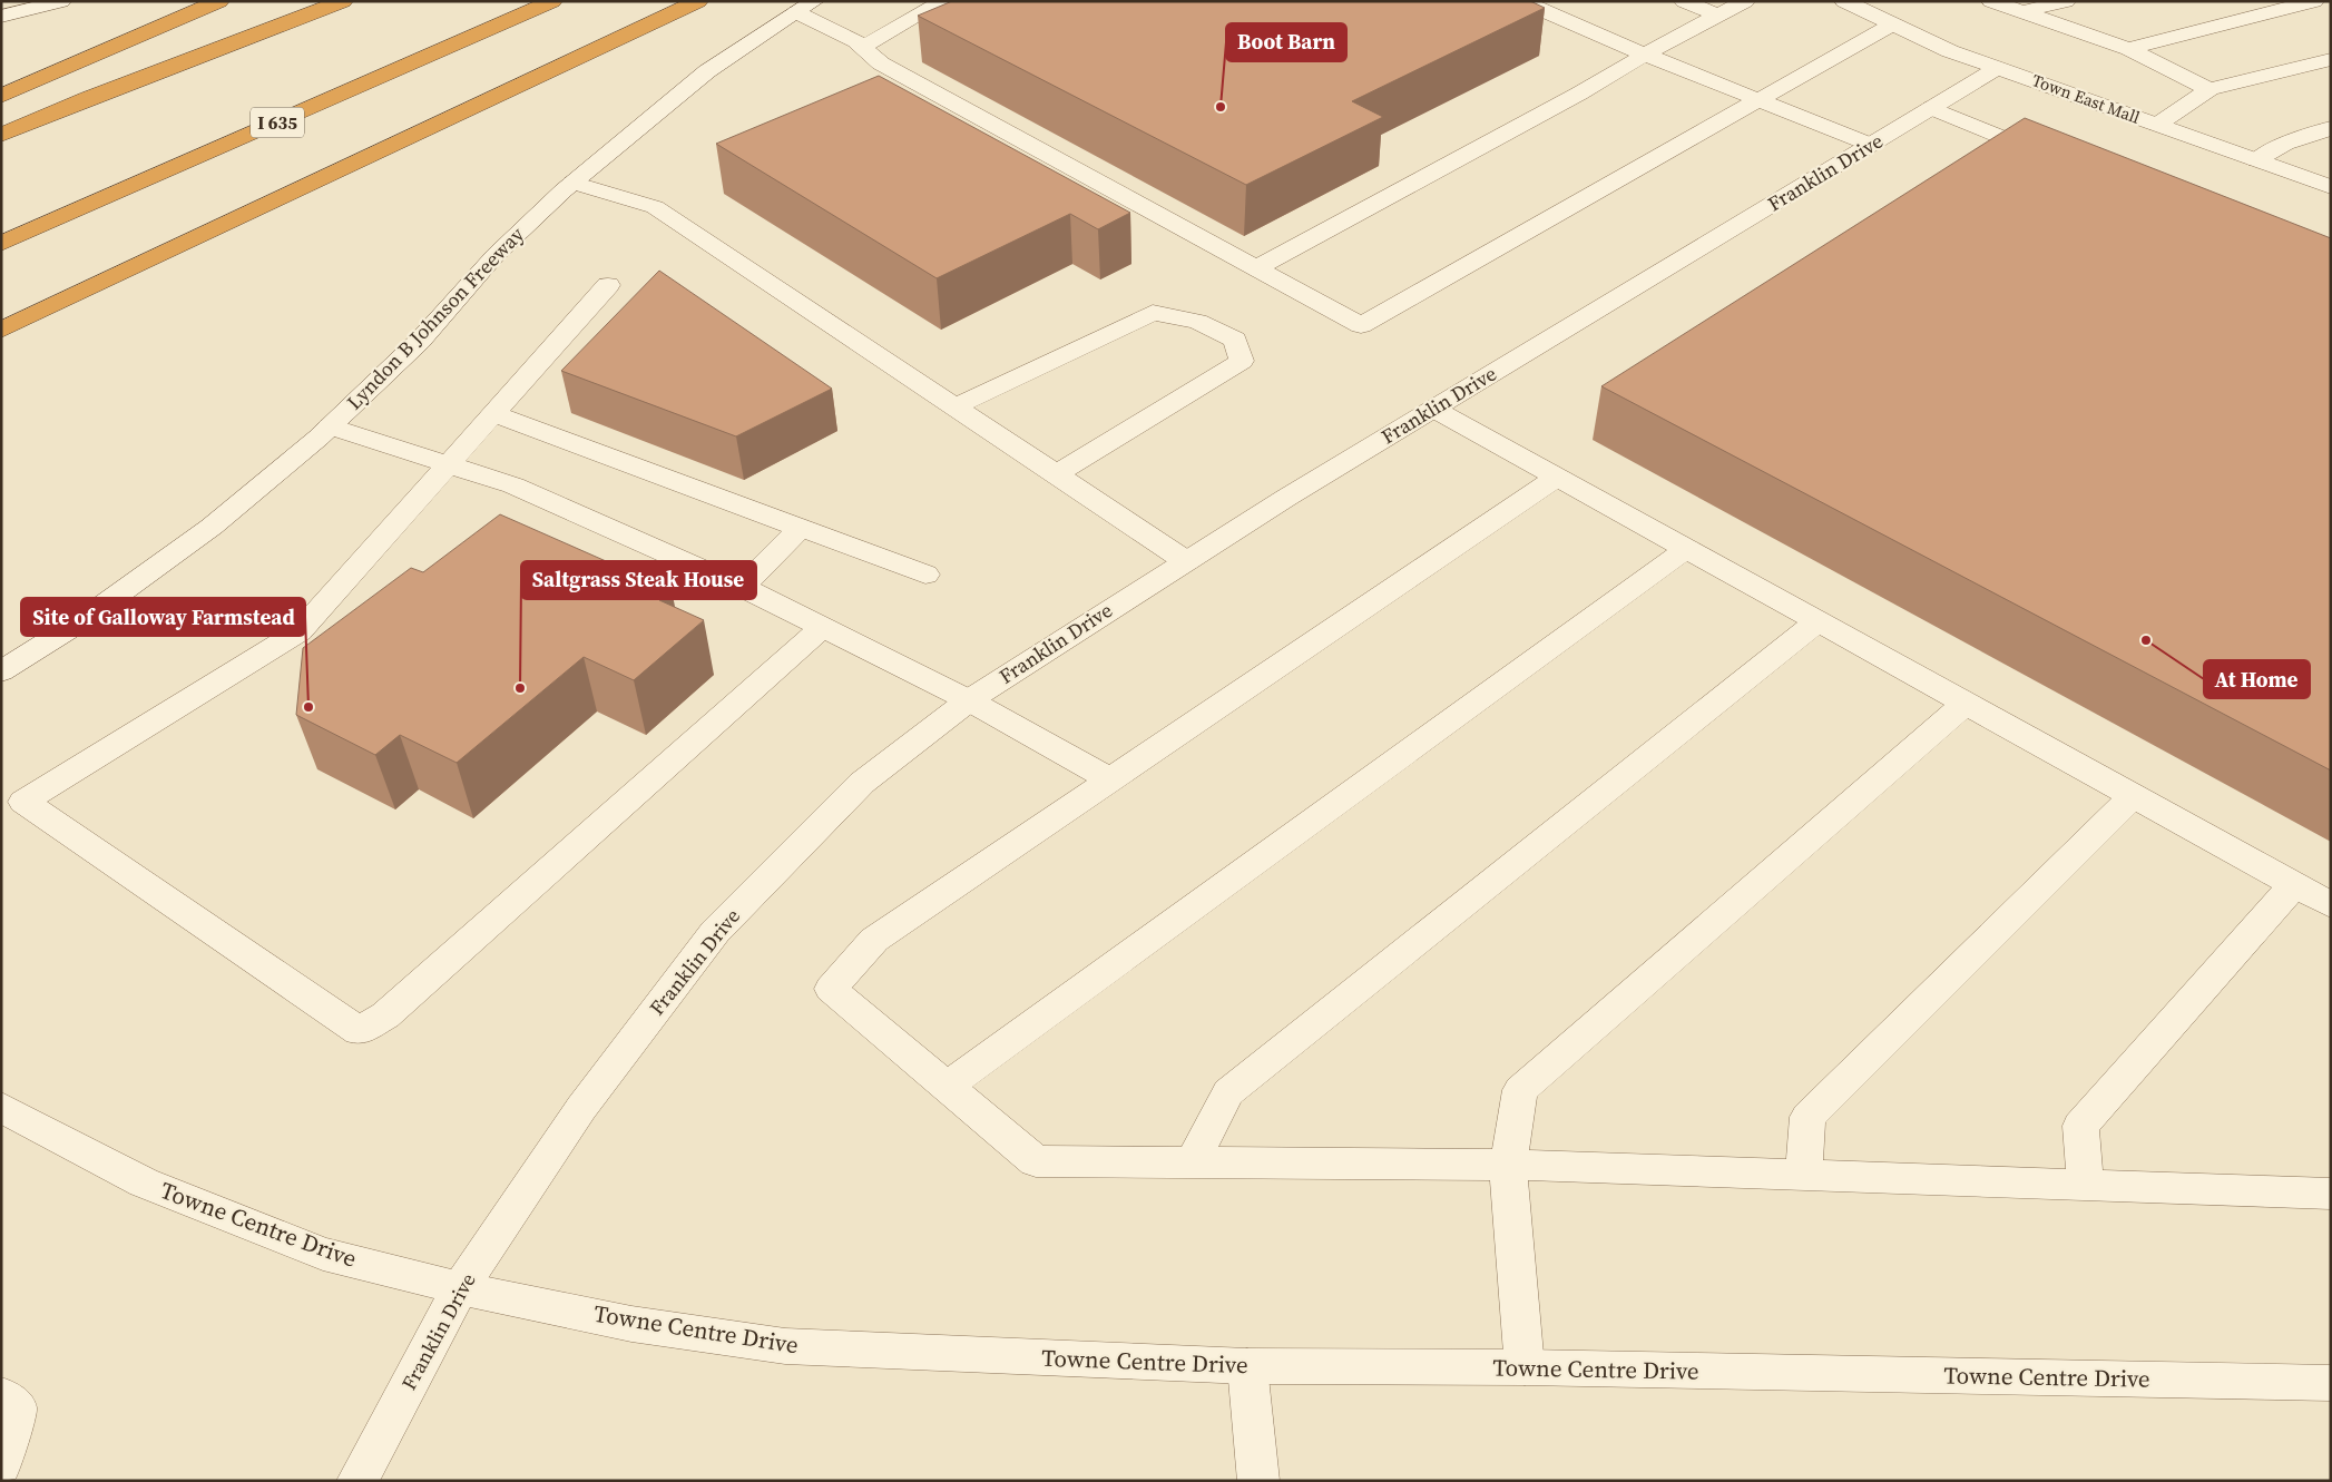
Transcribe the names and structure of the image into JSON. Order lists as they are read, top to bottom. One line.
{"streets":{"highway":["I 635"],"street":["Town East Mall","Franklin Drive","Lyndon B Johnson Freeway","Towne Centre Drive"]},"crossings":[["Town East Mall","Franklin Drive"],["Franklin Drive","Towne Centre Drive"]],"places":["Boot Barn","At Home","Saltgrass Steak House","Site of Galloway Farmstead"]}
